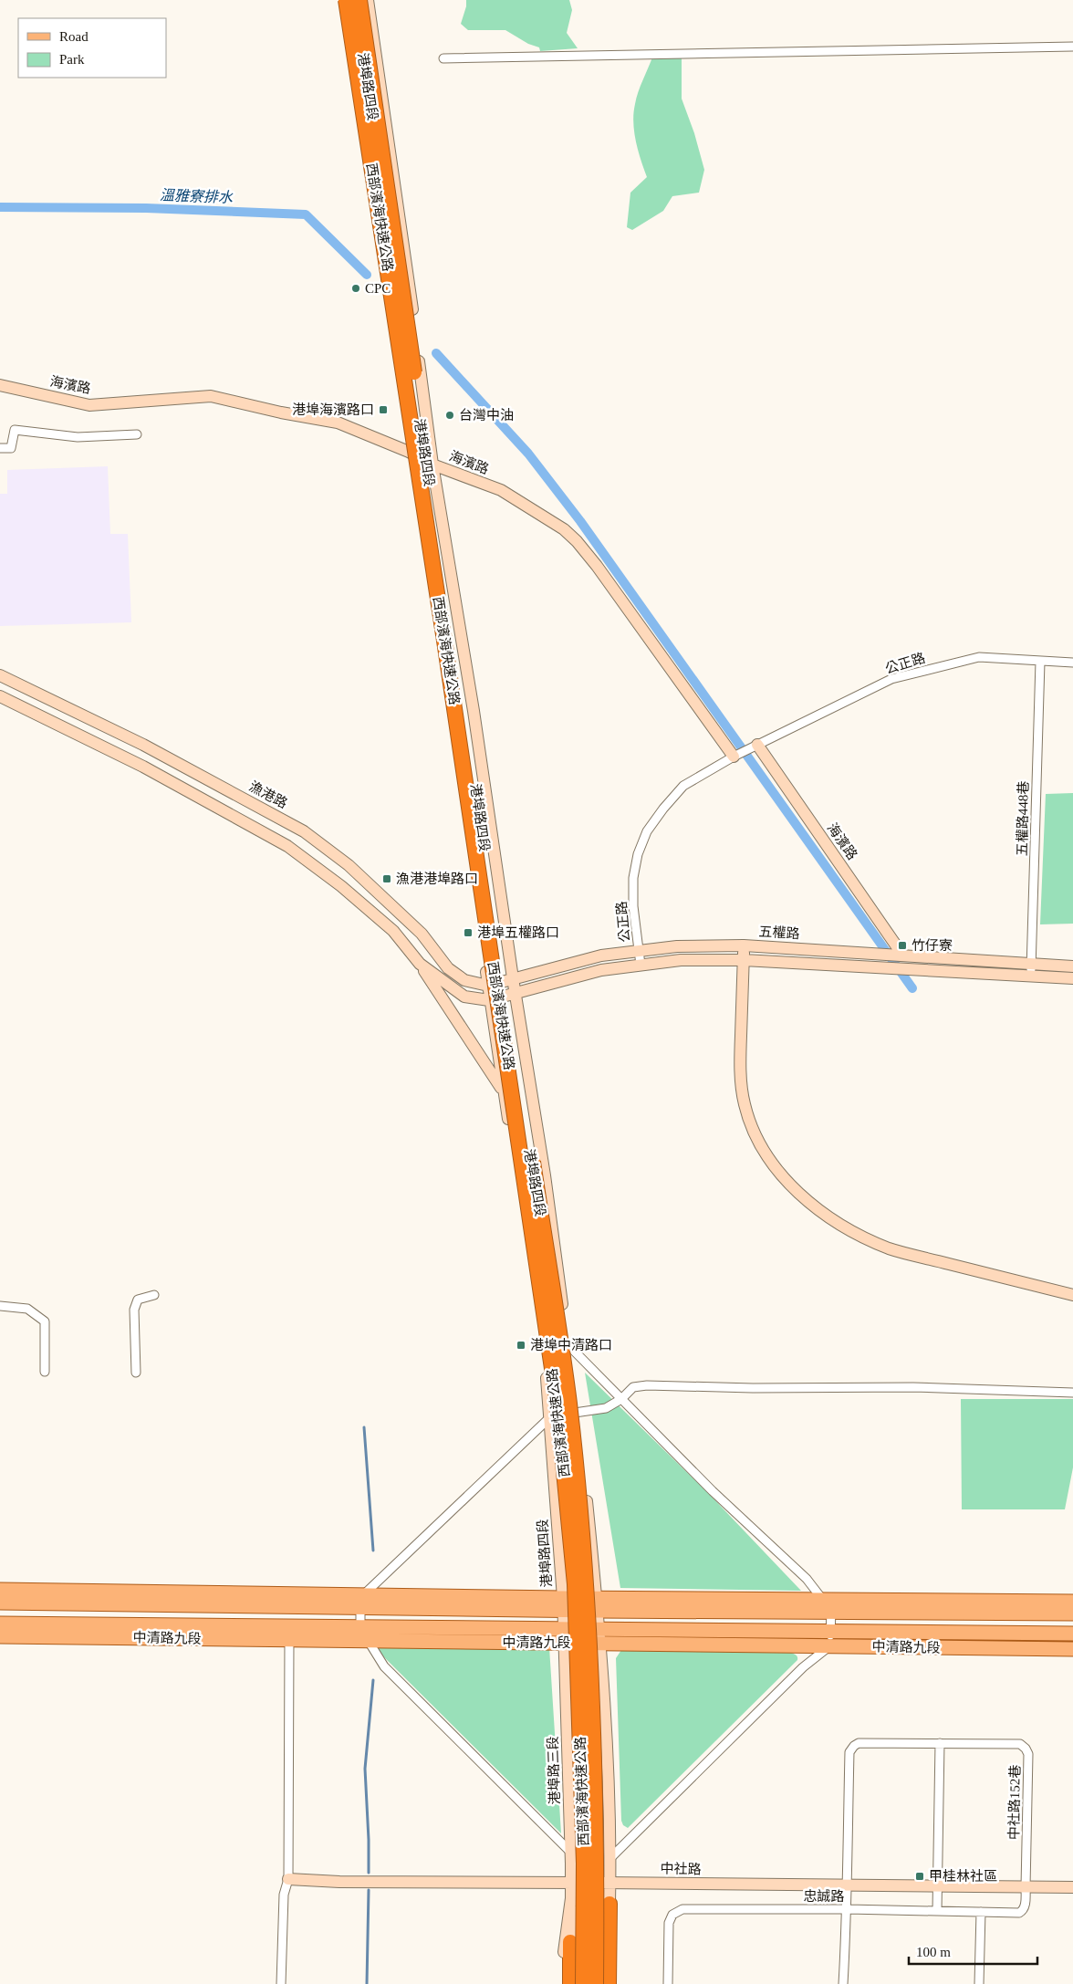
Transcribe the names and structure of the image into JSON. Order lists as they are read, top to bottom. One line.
{"streets":{"highway":["西部濱海快速公路"],"main road":["中清路九段"],"street":["港埠路四段","海濱路","公正路","漁港路","五權路448巷","五權路","港埠路三段","中社路152巷","中社路","忠誠路"]},"crossings":[["港埠路四段","海濱路"],["港埠路四段","漁港路"],["港埠路四段","五權路"],["港埠路四段","中清路九段"],["港埠路四段","港埠路三段"],["海濱路","公正路"],["海濱路","五權路"],["公正路","五權路448巷"],["公正路","五權路"],["漁港路","五權路"],["五權路448巷","五權路"],["中清路九段","港埠路三段"],["港埠路三段","中社路"],["中社路152巷","中社路"],["中社路152巷","忠誠路"],["中社路","忠誠路"]],"water":["溫雅寮排水"],"places":{"other":["CPC","台灣中油"],"transit":["港埠海濱路口","漁港港埠路口","港埠五權路口","竹仔寮","港埠中清路口","甲桂林社區"]},"legend":["Road","Park"],"scale_bar":"100 m"}
